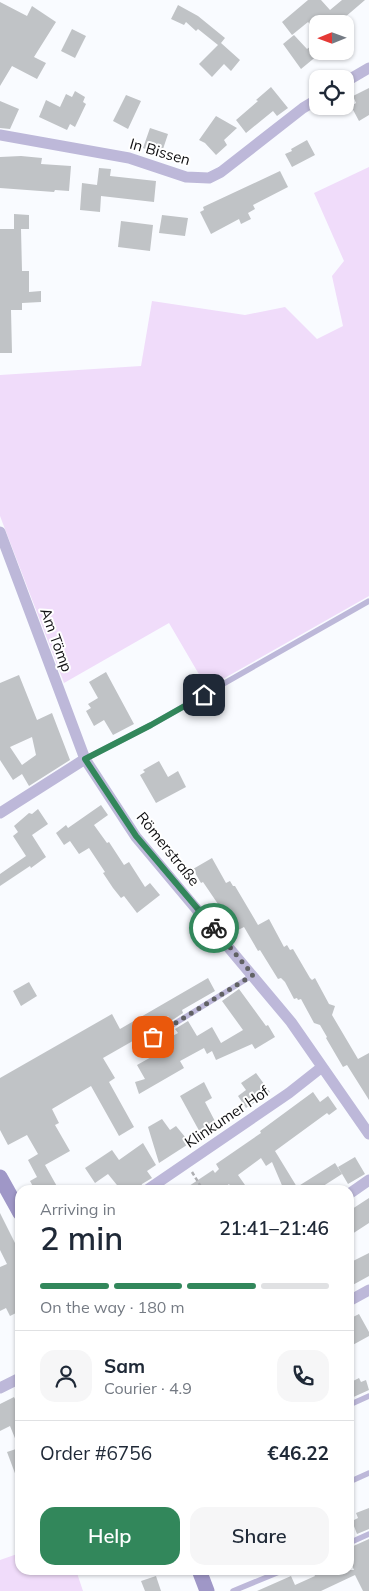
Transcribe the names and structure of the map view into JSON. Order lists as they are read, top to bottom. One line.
{"streets":{"street":["In Bissen","Am Tömp","Römerstraße","Klinkumer Hof"]},"crossings":[["Am Tömp","Römerstraße"],["Römerstraße","Klinkumer Hof"]],"north":"left","page":{"heading":["2 min","Arriving in","21:41–21:46"],"panel":["Sam","Courier · 4.9","Order #6756","€46.22"],"bar":"On the way · 180 m","buttons":["Help","Share"]}}
